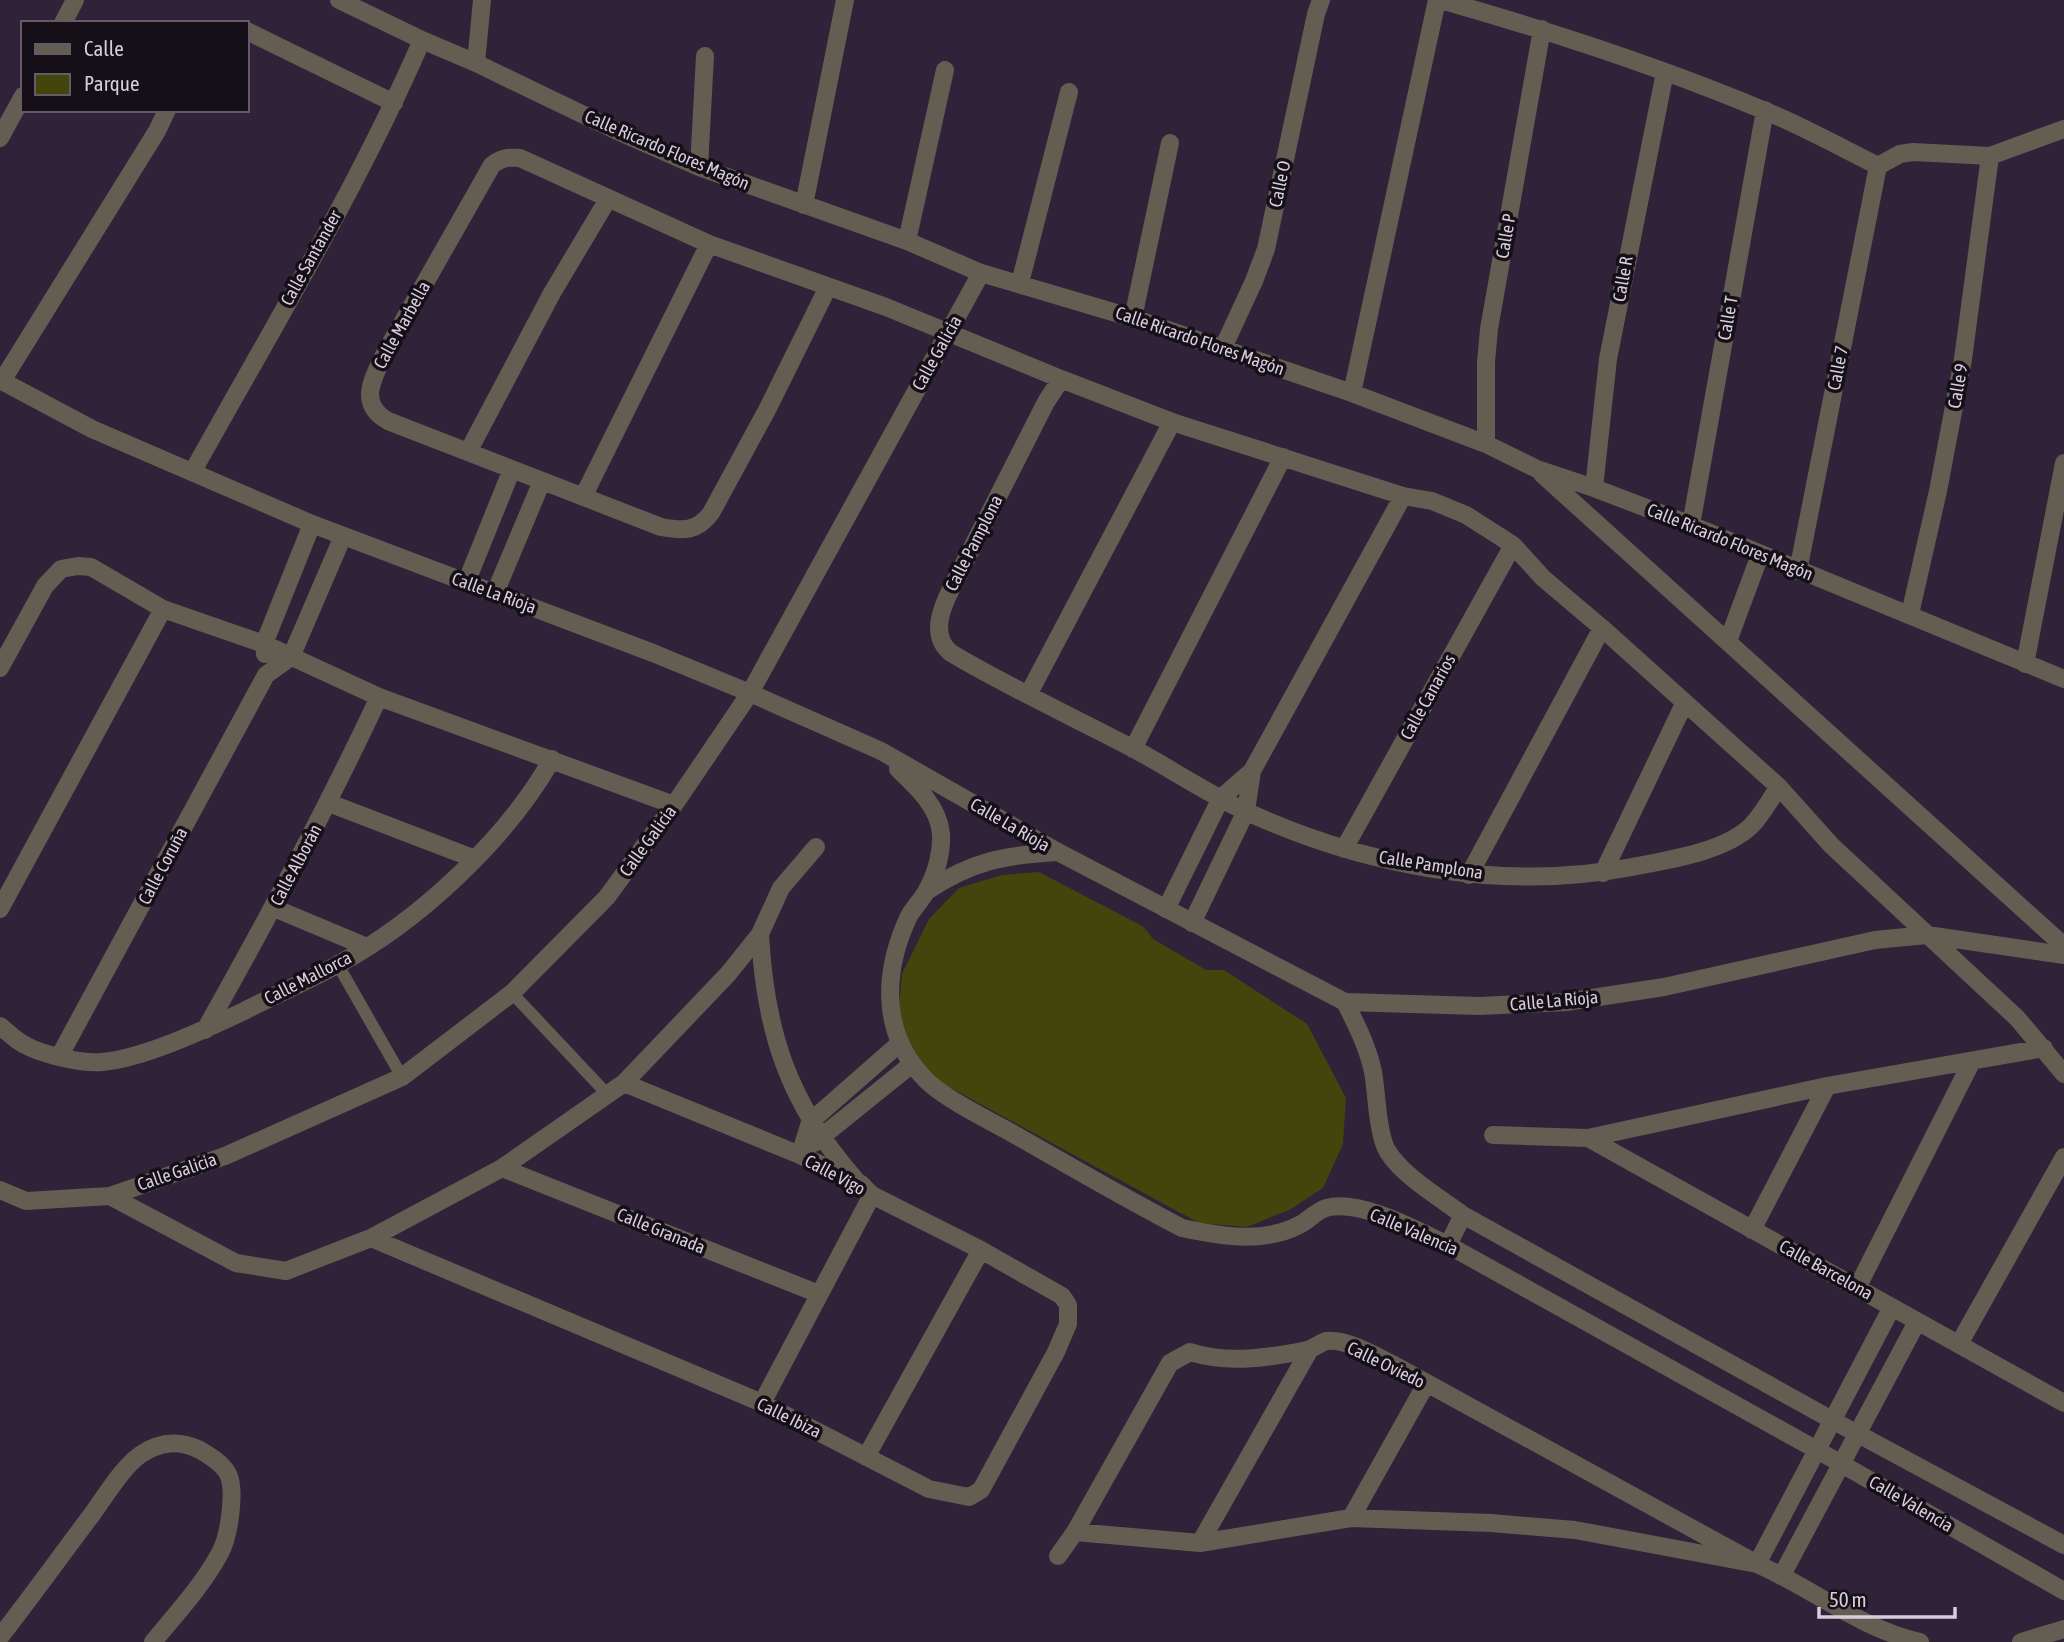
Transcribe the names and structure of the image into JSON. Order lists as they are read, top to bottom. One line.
{"streets":{"street":["Calle Ricardo Flores Magón","Calle O","Calle P","Calle Santander","Calle R","Calle T","Calle Marbella","Calle Galicia","Calle 7","Calle 9","Calle Pamplona","Calle La Rioja","Calle Canarios","Calle Alborán","Calle Coruña","Calle Mallorca","Calle Vigo","Calle Granada","Calle Valencia","Calle Barcelona","Calle Oviedo","Calle Ibiza"]},"crossings":[["Calle Ricardo Flores Magón","Calle O"],["Calle Ricardo Flores Magón","Calle P"],["Calle Ricardo Flores Magón","Calle Santander"],["Calle Ricardo Flores Magón","Calle R"],["Calle Ricardo Flores Magón","Calle T"],["Calle Ricardo Flores Magón","Calle Galicia"],["Calle Ricardo Flores Magón","Calle 7"],["Calle Ricardo Flores Magón","Calle 9"],["Calle Santander","Calle La Rioja"],["Calle Marbella","Calle Galicia"],["Calle Marbella","Calle Pamplona"],["Calle Galicia","Calle La Rioja"],["Calle Pamplona","Calle Canarios"],["Calle La Rioja","Calle Valencia"],["Calle Alborán","Calle Mallorca"],["Calle Coruña","Calle Mallorca"],["Calle Vigo","Calle Ibiza"]],"legend":["Calle","Parque"],"scale_bar":"50 m"}
